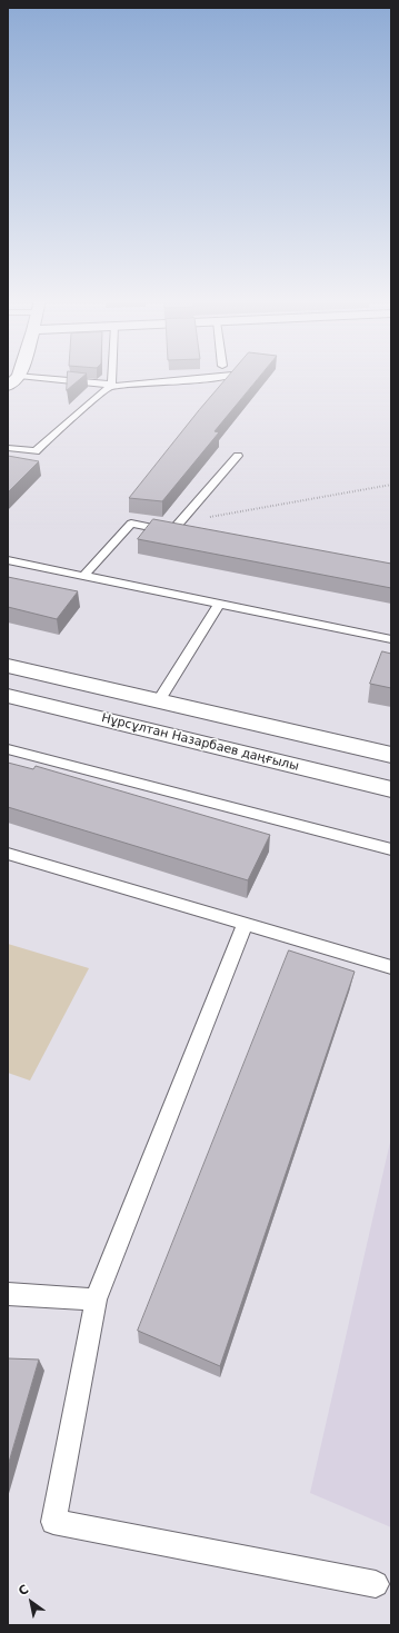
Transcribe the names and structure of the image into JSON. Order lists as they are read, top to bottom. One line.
{"streets":{"main road":["Нұрсұлтан Назарбаев даңғылы"]},"north":"top left"}
